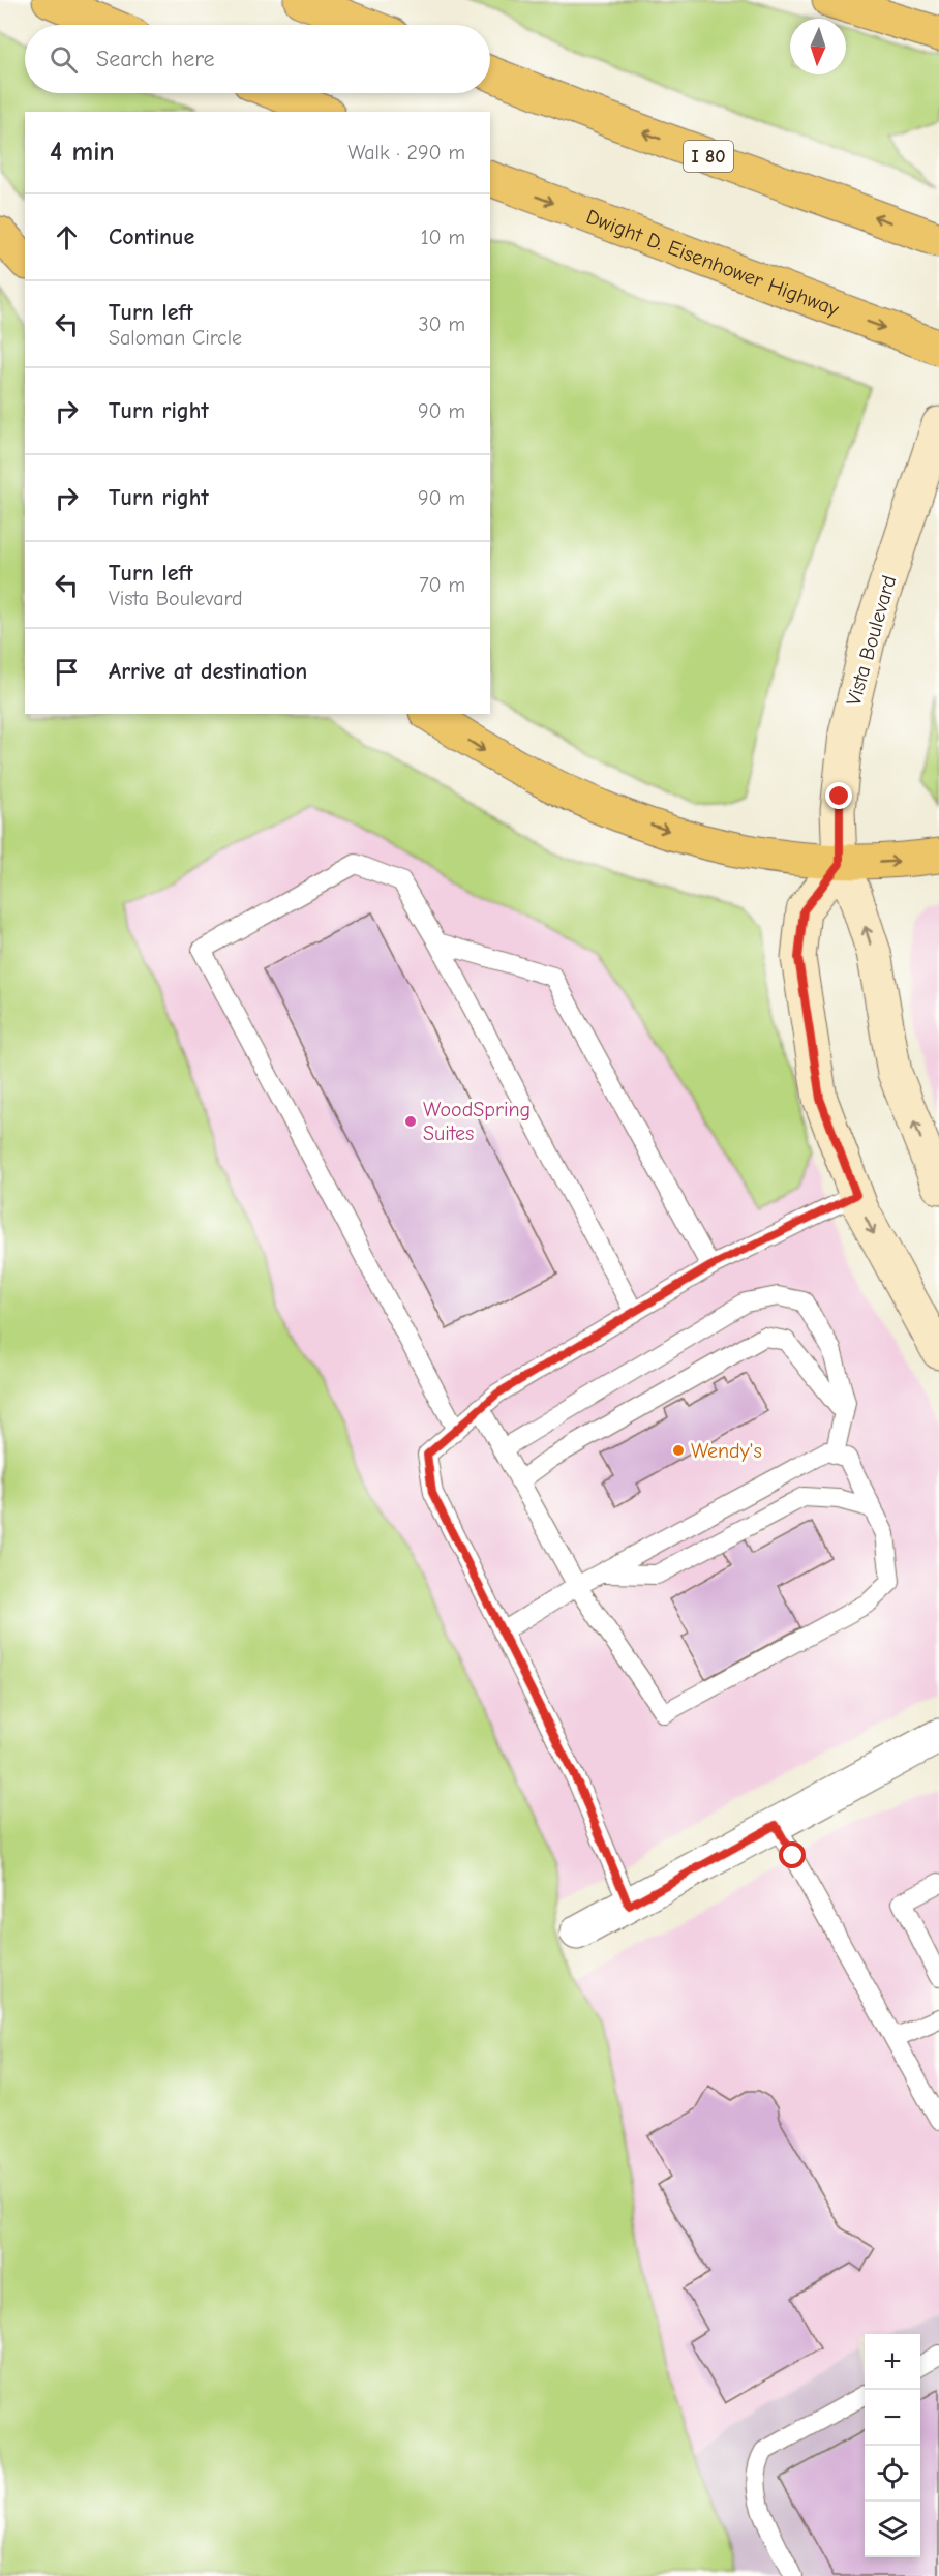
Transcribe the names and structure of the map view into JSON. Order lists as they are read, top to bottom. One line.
{"streets":{"highway":["I 80","Dwight D. Eisenhower Highway"],"main road":["Vista Boulevard"]},"places":["WoodSpring Suites","Wendy's"],"north":"bottom","page":{"search":"Search here","heading":["4 min","Walk · 290 m"],"list":[["Continue","10 m"],["Turn left","Saloman Circle","30 m"],["Turn right","90 m"],["Turn right","90 m"],["Turn left","Vista Boulevard","70 m"],"Arrive at destination"],"map_buttons":["+","−"]}}
